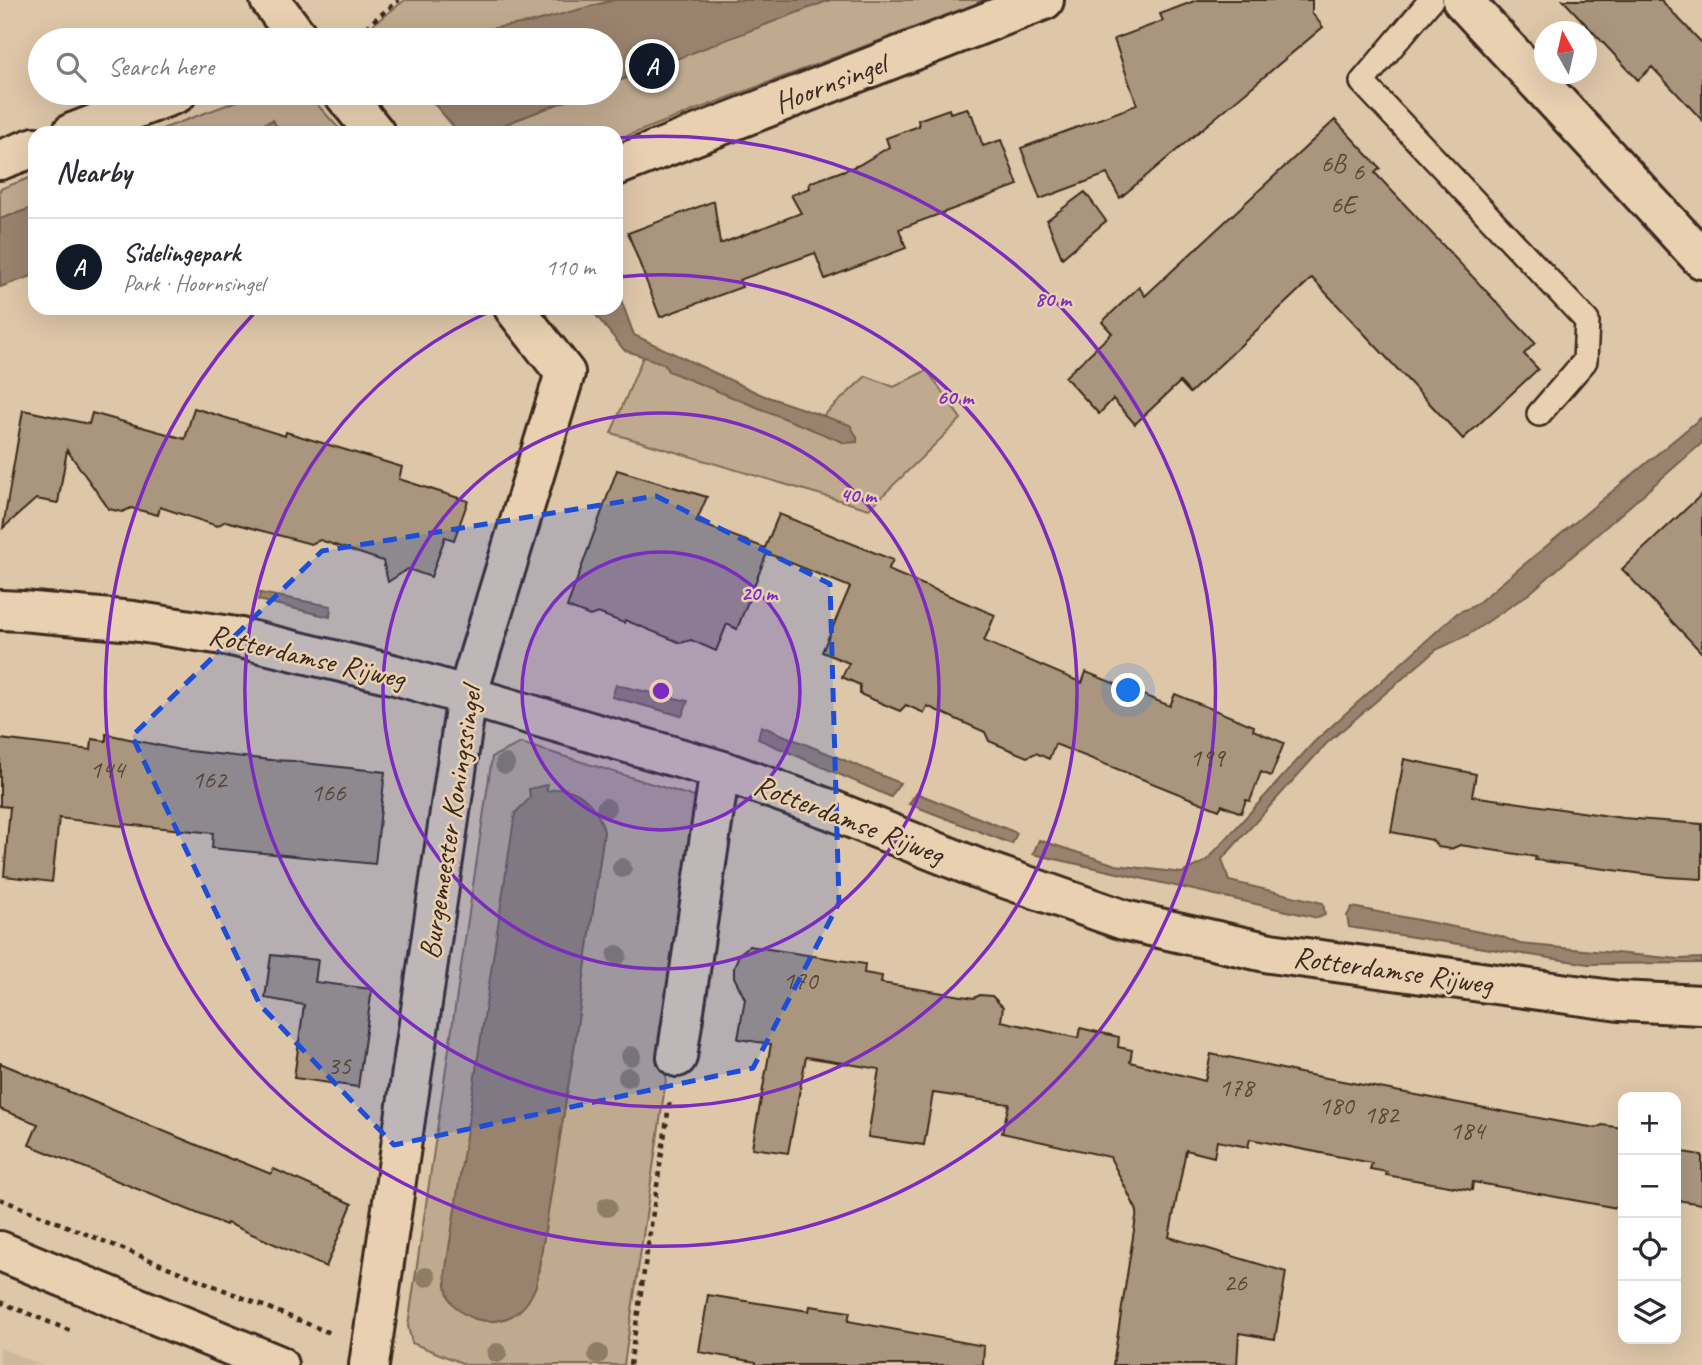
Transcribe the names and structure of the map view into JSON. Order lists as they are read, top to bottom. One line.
{"streets":{"street":["Hoornsingel","Rotterdamse Rijweg","Burgemeester Koningssingel"]},"crossings":[["Rotterdamse Rijweg","Burgemeester Koningssingel"]],"house_numbers":["6B","6","6E","199","144","162","166","170","35","178","180","182","184","26"],"north":"top","page":{"search":"Search here","pins":"A","heading":"Nearby","list":[{"mark":"A","name":"Sidelingepark","note":"Park · Hoornsingel","value":"110 m"}],"map_buttons":["+","−"]},"rings":["80 m","60 m","40 m","20 m"]}
